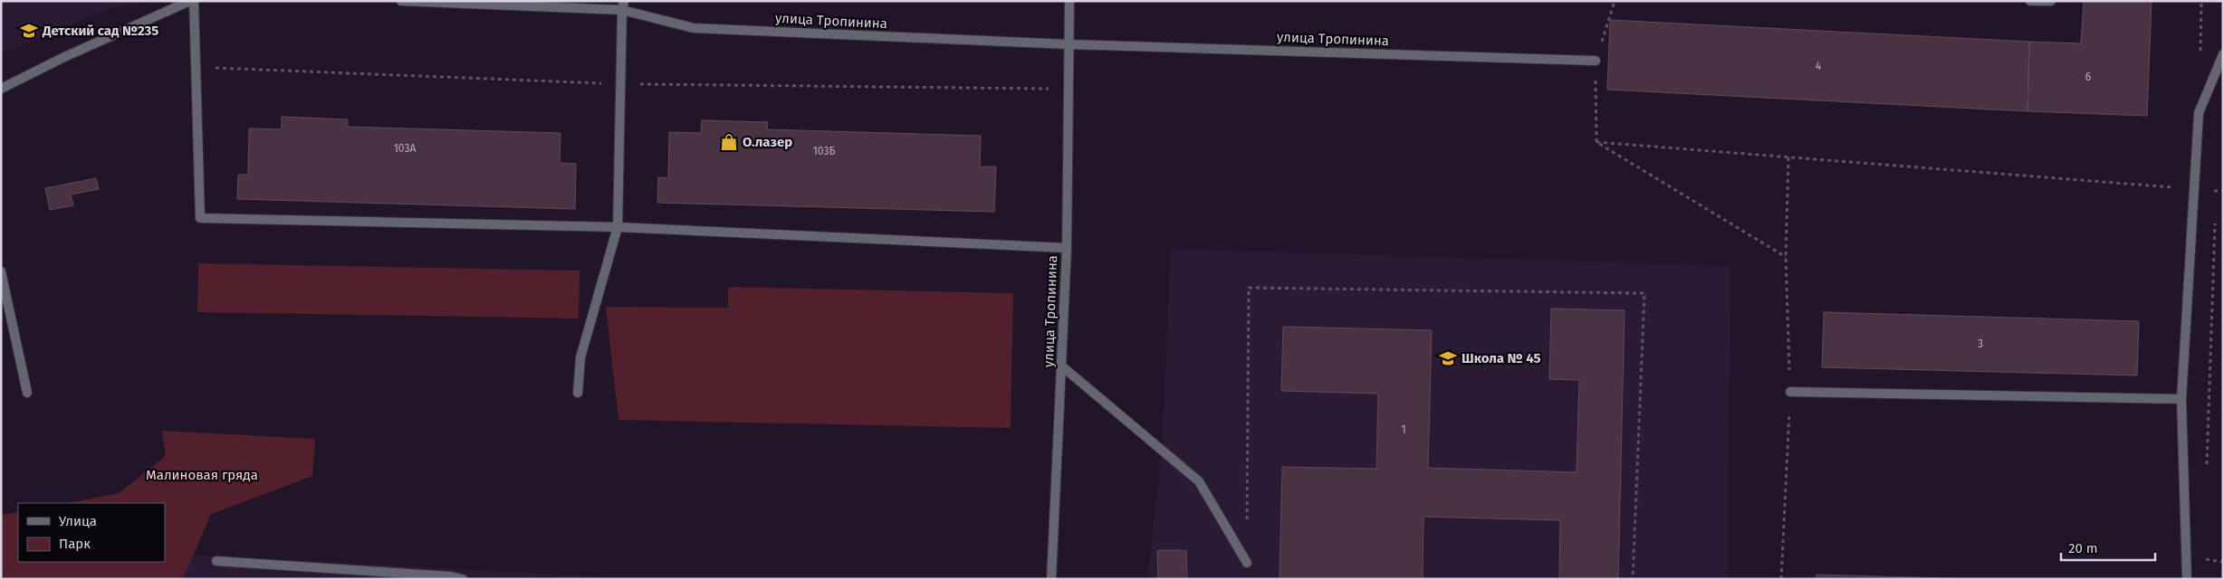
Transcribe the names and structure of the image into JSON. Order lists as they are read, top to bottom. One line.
{"streets":{"street":["улица Тропинина"]},"parks":["Малиновая гряда"],"places":{"school or university":["Детский сад №235","Школа № 45"],"shop":["О.лазер"]},"house_numbers":["4","6","103А","103Б","3","1"],"legend":["Улица","Парк"],"scale_bar":"20 m"}
